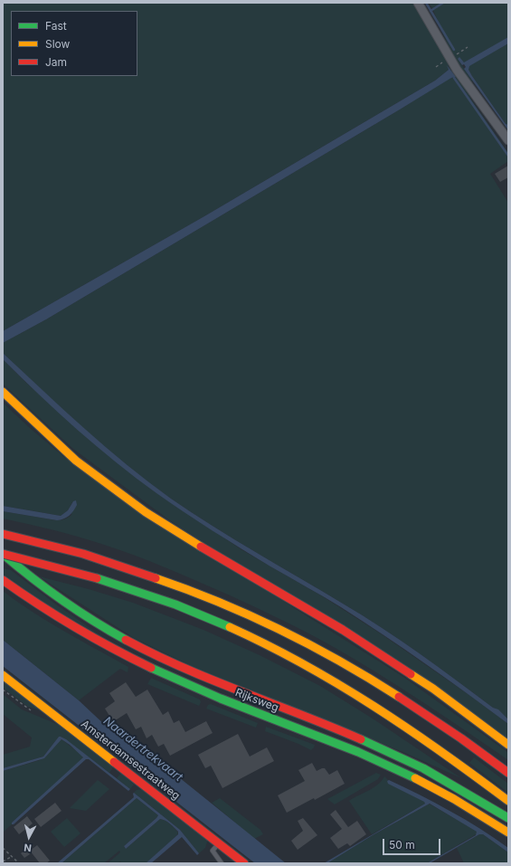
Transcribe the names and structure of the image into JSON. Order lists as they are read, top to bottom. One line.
{"streets":{"main road":["Rijksweg","Amsterdamsestraatweg"]},"water":["Naardertrekvaart"],"legend":["Fast","Slow","Jam"],"scale_bar":"50 m","north":"bottom"}
